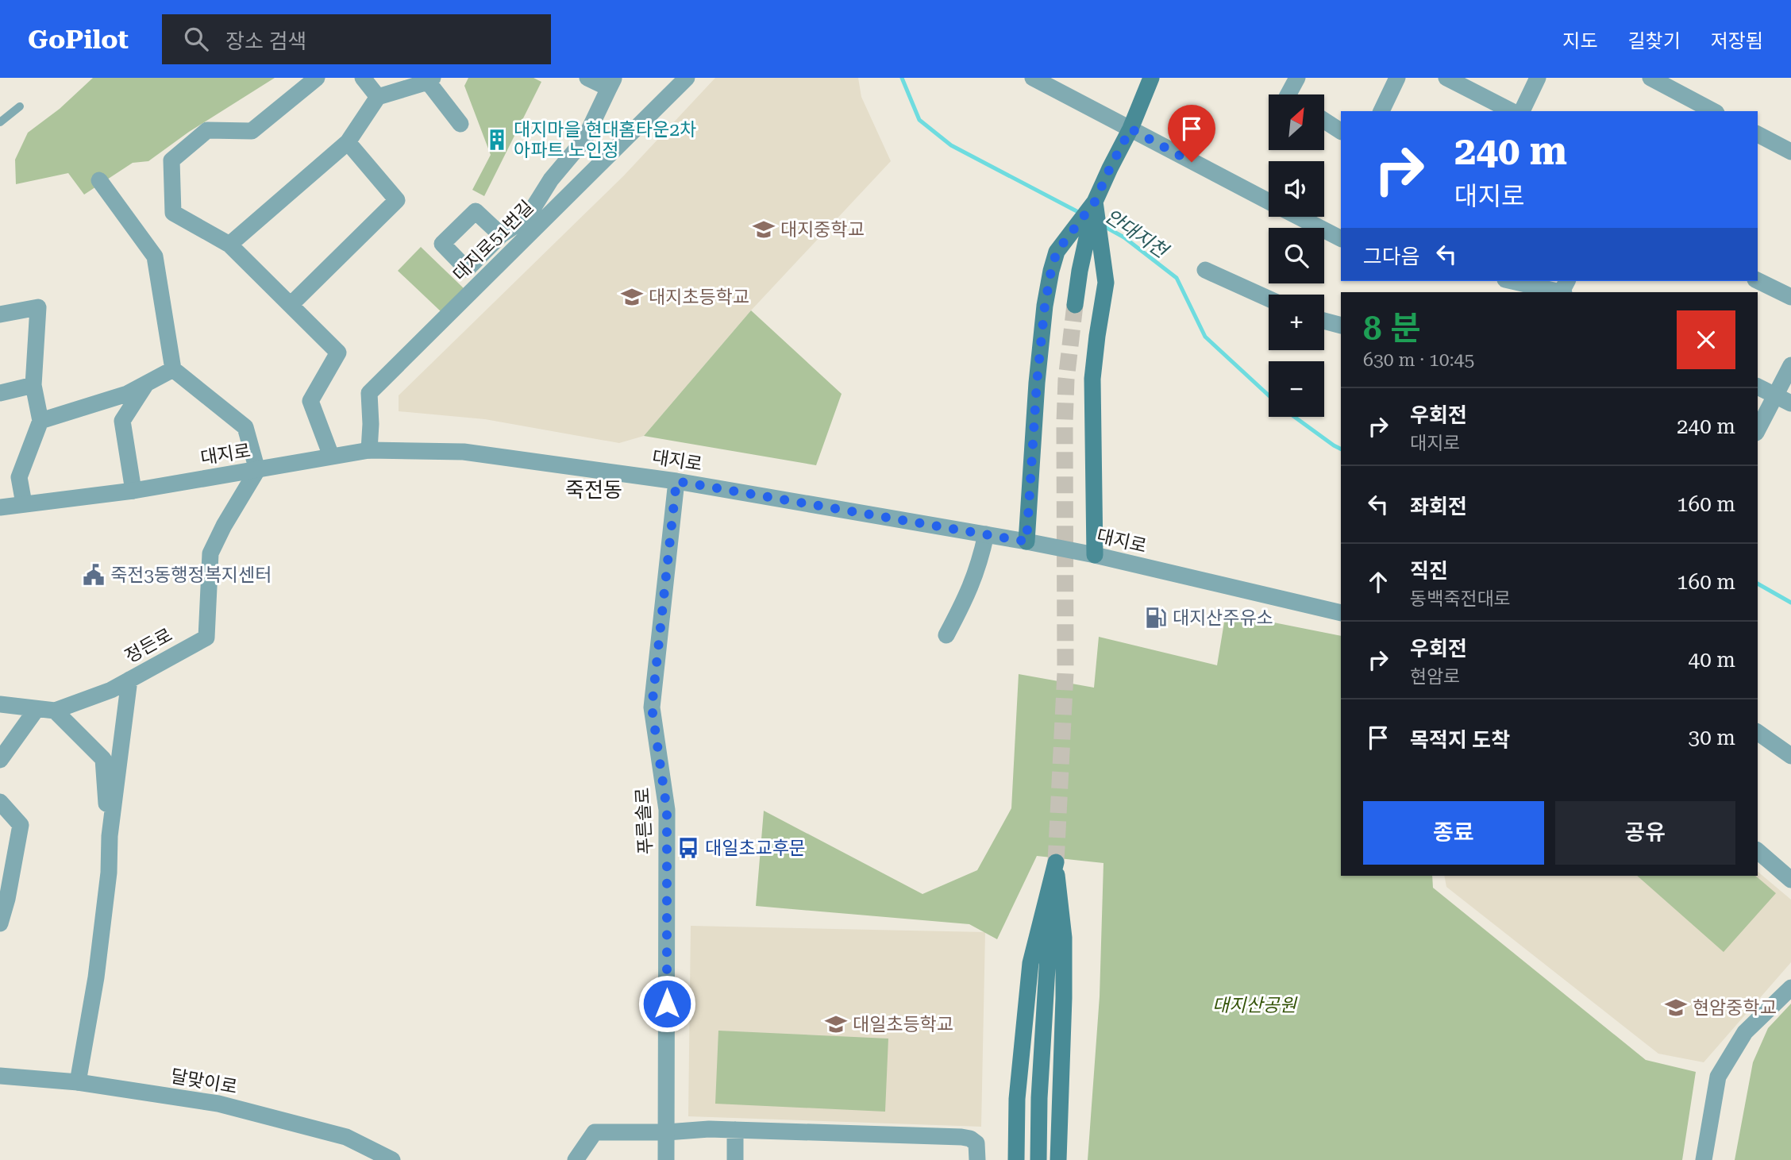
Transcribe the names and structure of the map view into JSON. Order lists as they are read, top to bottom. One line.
{"streets":{"street":["대지로51번길","대지로","정든로","푸른솔로","달맞이로"]},"crossings":[["대지로51번길","대지로"],["대지로","정든로"],["대지로","푸른솔로"]],"districts":["죽전동"],"water":["안대지천"],"parks":["대지산공원"],"places":{"building":["대지마을 현대홈타운2차 아파트 노인정"],"school or university":["대지중학교","대지초등학교","현암중학교","대일초등학교"],"public building":["죽전3동행정복지센터"],"fuel station":["대지산주유소"],"bus stop":["대일초교후문"]},"north":"top right","page":{"header":"GoPilot","search":"장소 검색","nav":["지도","길찾기","저장됨"],"map_buttons":["+","−"],"turn":["240 m","대지로"],"then":"그다음","heading":["8 분","630 m · 10:45"],"list":[{"name":"우회전","note":"대지로","value":"240 m"},{"name":"좌회전","value":"160 m"},{"name":"직진","note":"동백죽전대로","value":"160 m"},{"name":"우회전","note":"현암로","value":"40 m"},{"name":"목적지 도착","value":"30 m"}],"buttons":["종료","공유"]}}
